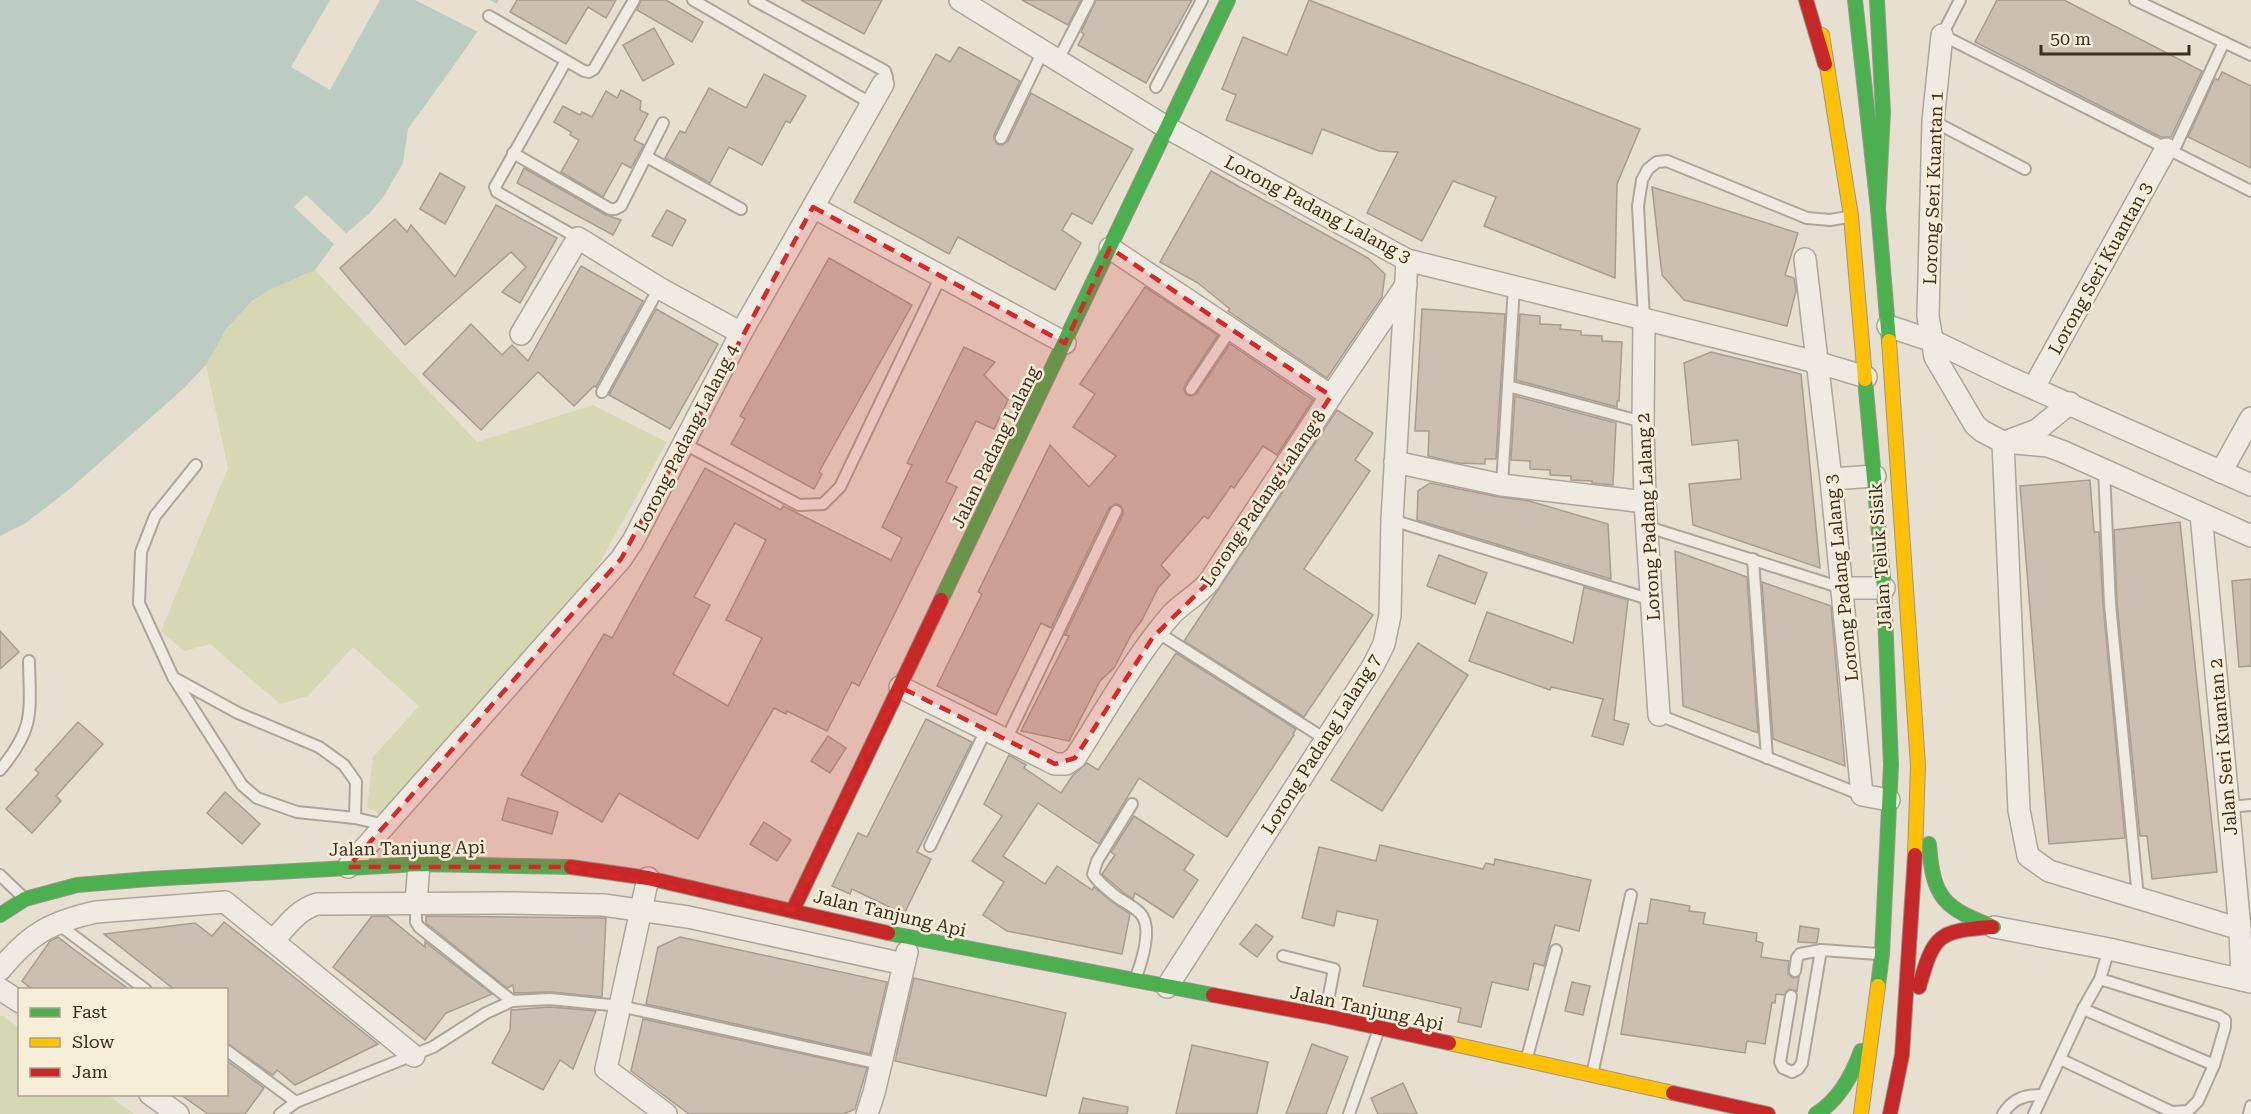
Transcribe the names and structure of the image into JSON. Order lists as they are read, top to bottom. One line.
{"streets":{"main road":["Jalan Padang Lalang","Jalan Teluk Sisik","Jalan Tanjung Api"],"street":["Lorong Seri Kuantan 1","Lorong Padang Lalang 3","Lorong Seri Kuantan 3","Lorong Padang Lalang 4","Lorong Padang Lalang 8","Lorong Padang Lalang 2","Lorong Padang Lalang 7","Jalan Seri Kuantan 2"]},"crossings":[["Lorong Padang Lalang 3","Jalan Padang Lalang"],["Lorong Padang Lalang 3","Lorong Padang Lalang 2"],["Lorong Padang Lalang 3","Jalan Teluk Sisik"],["Lorong Padang Lalang 3","Lorong Padang Lalang 7"],["Lorong Padang Lalang 4","Jalan Tanjung Api"],["Jalan Padang Lalang","Lorong Padang Lalang 8"],["Jalan Padang Lalang","Jalan Tanjung Api"],["Lorong Padang Lalang 8","Lorong Padang Lalang 7"],["Lorong Padang Lalang 7","Jalan Tanjung Api"]],"legend":["Fast","Slow","Jam"],"scale_bar":"50 m"}
